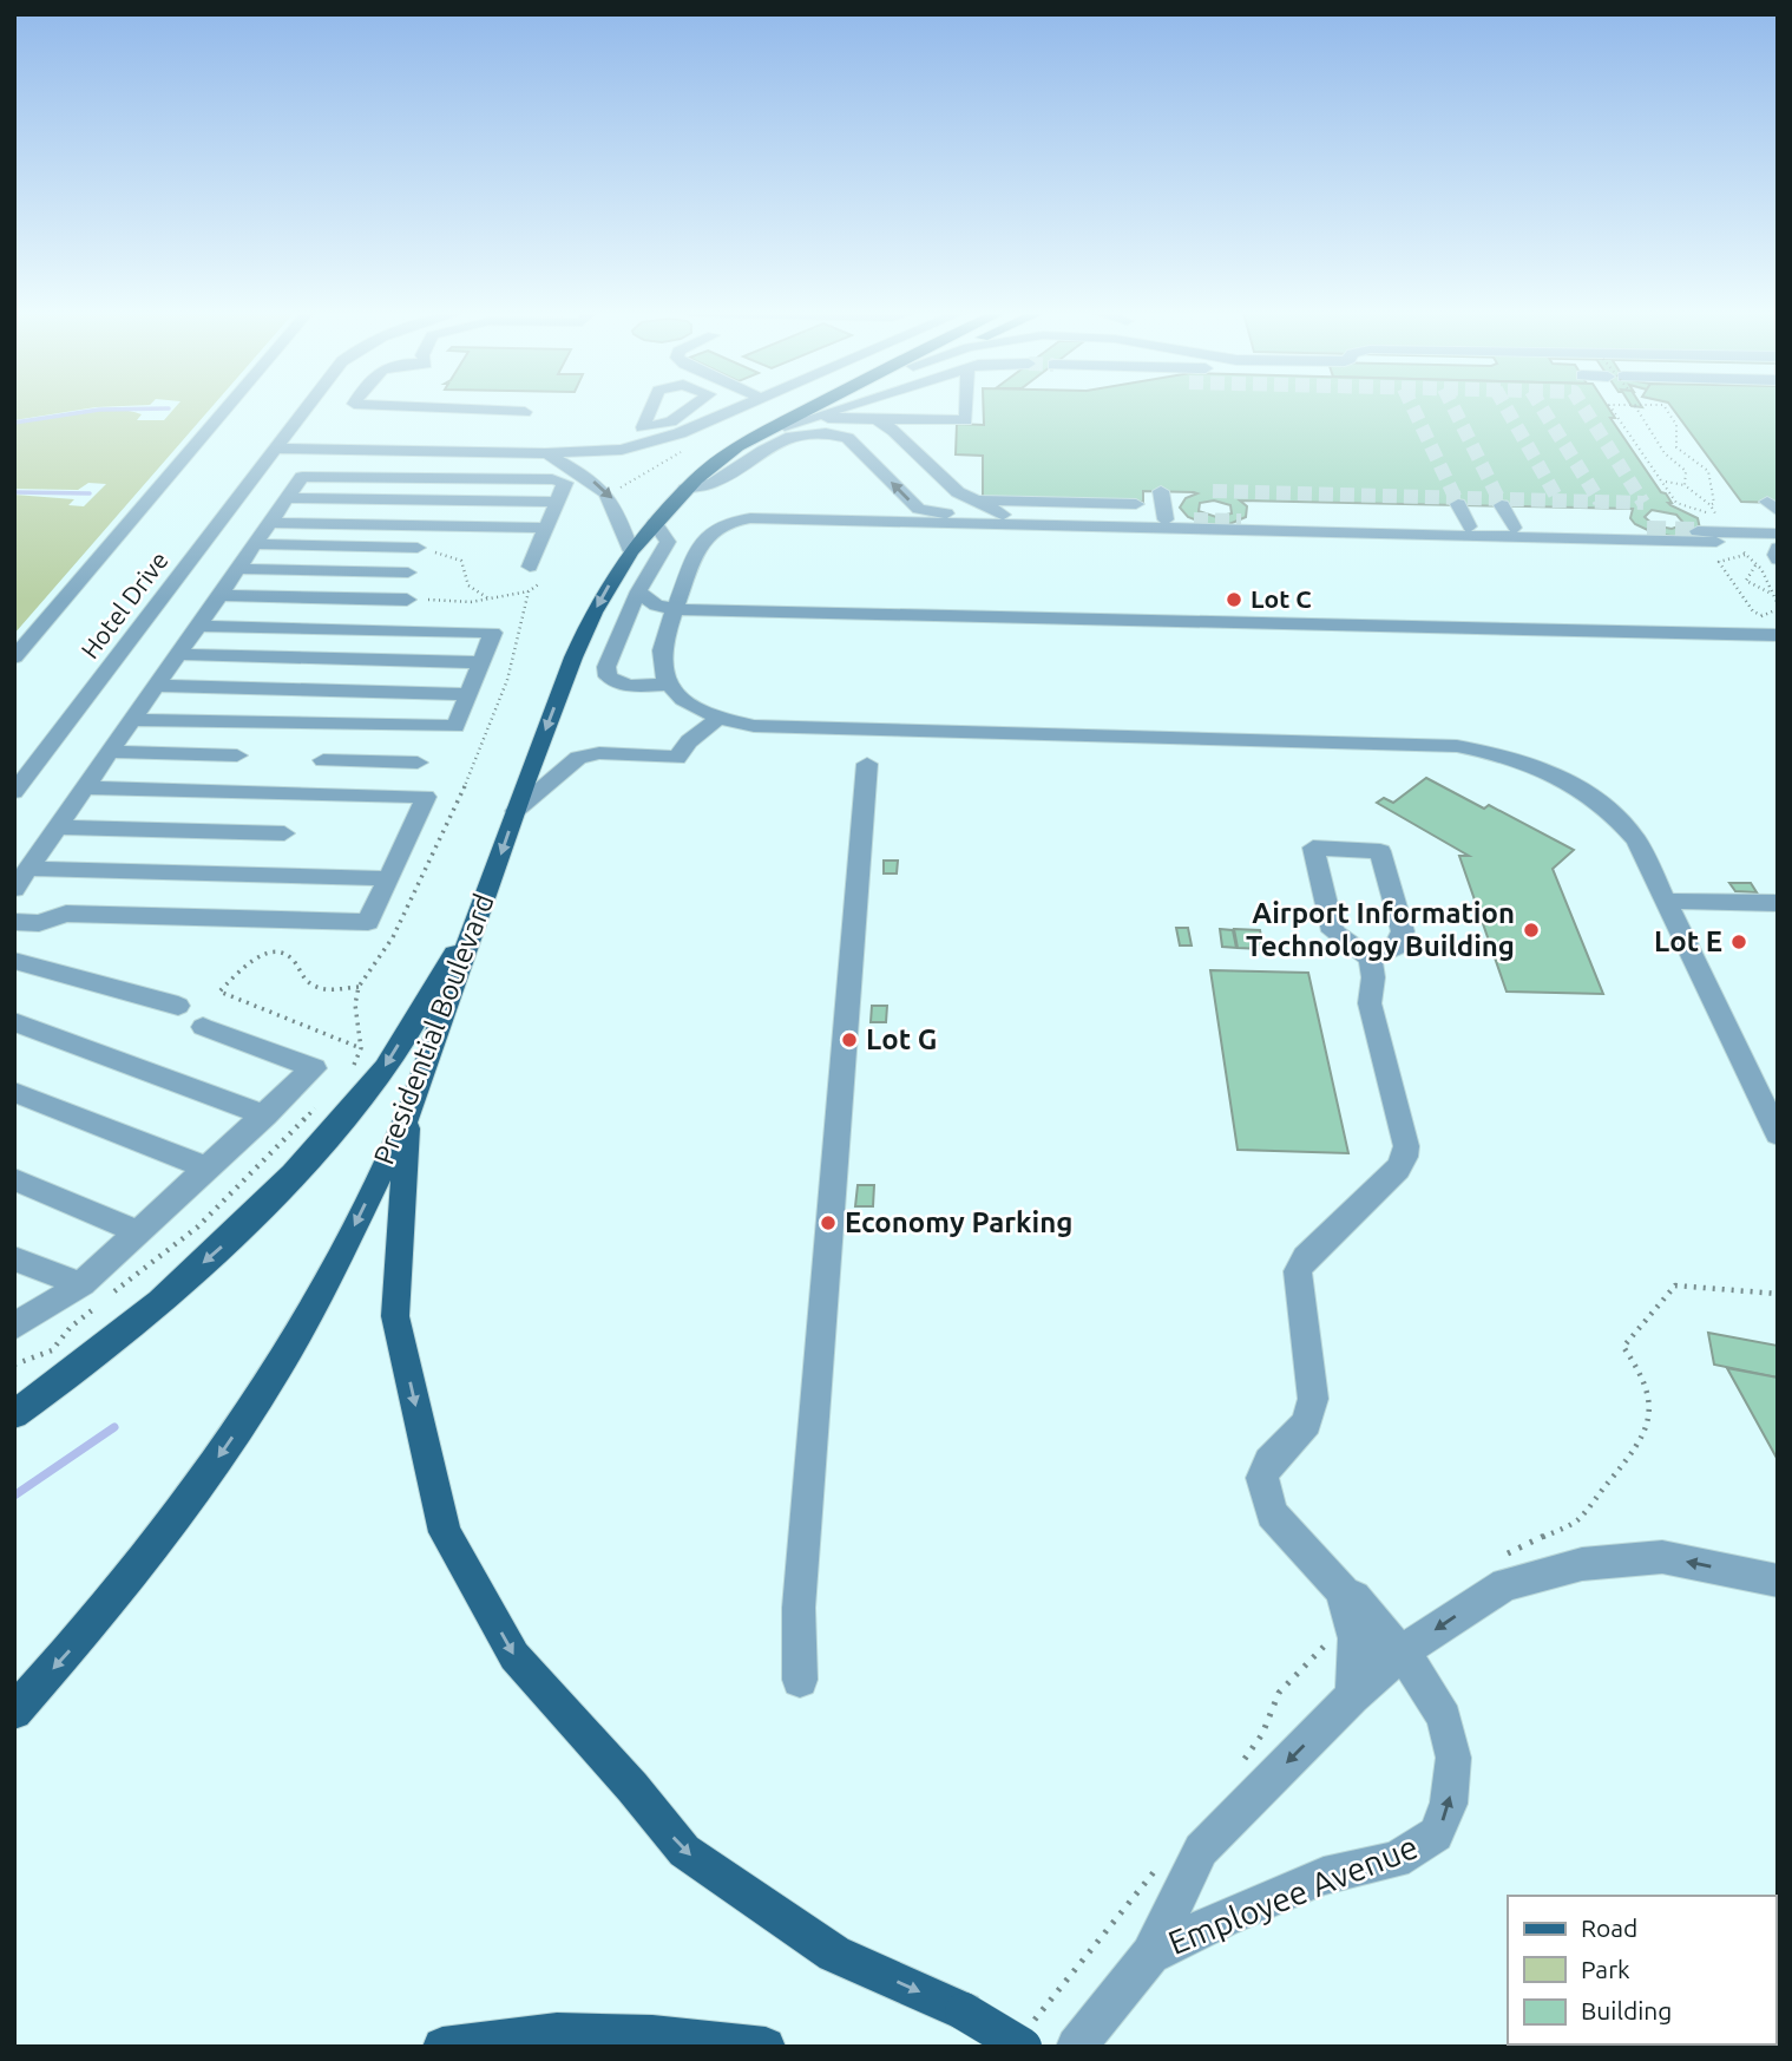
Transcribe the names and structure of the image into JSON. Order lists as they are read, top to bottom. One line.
{"streets":{"main road":["Presidential Boulevard"],"street":["Hotel Drive","Employee Avenue"]},"places":["Lot C","Airport Information Technology Building","Lot E","Lot G","Economy Parking"],"legend":["Road","Park","Building"]}
